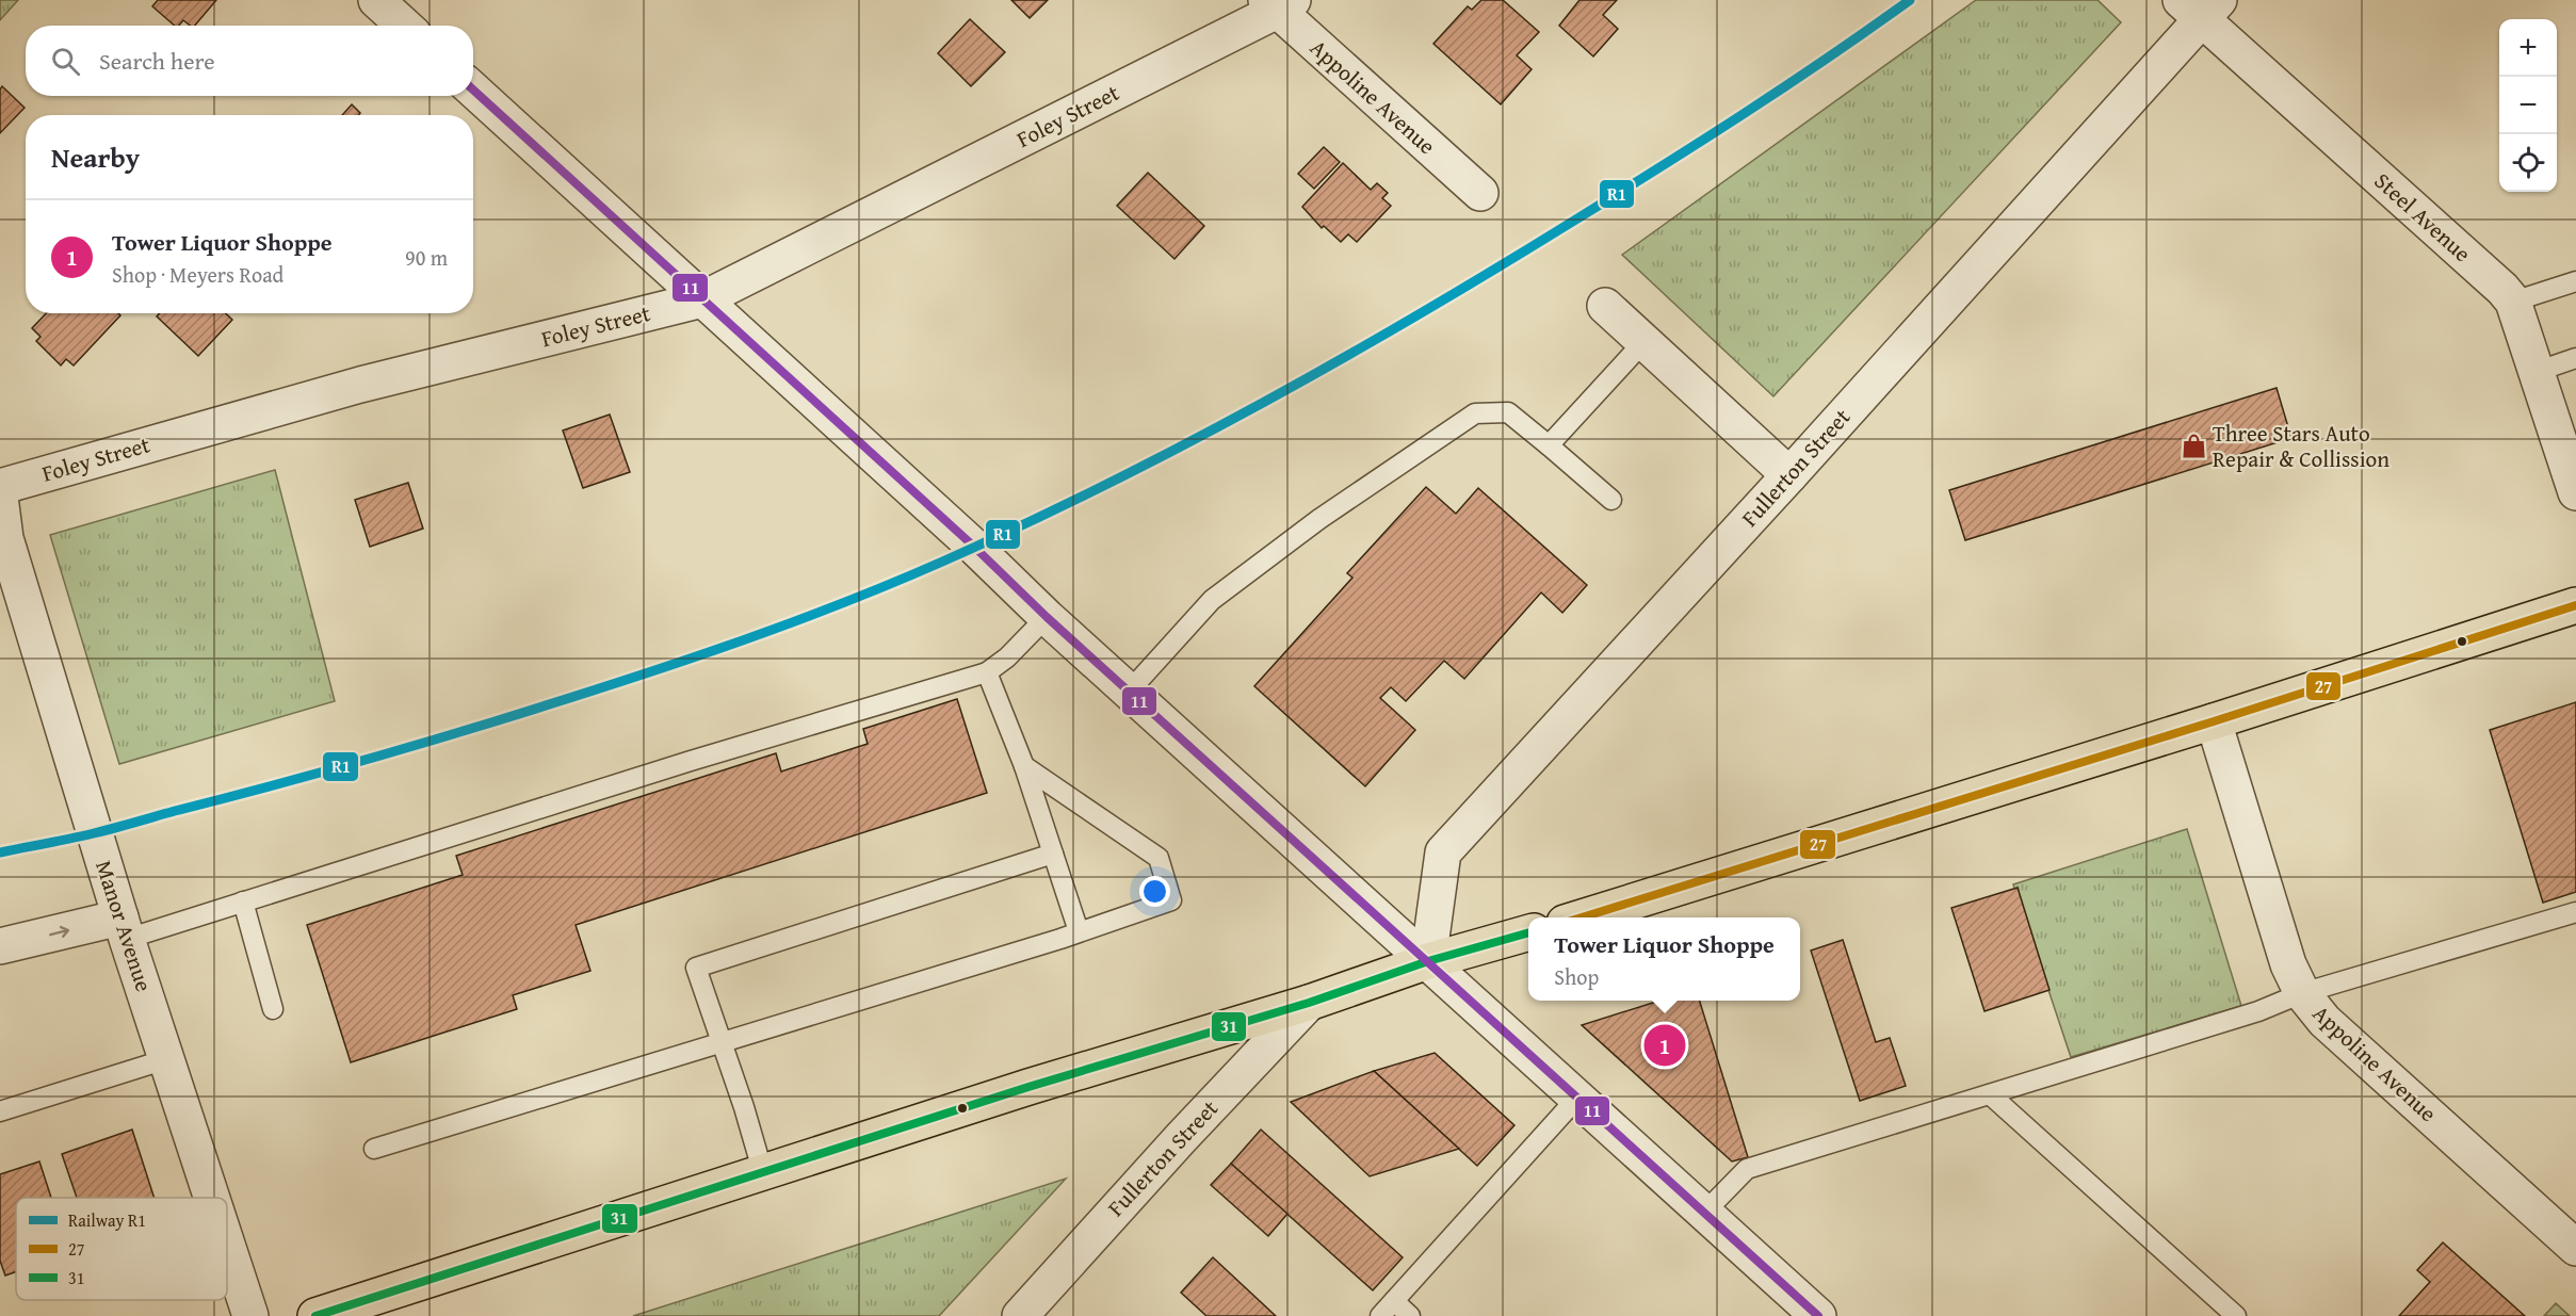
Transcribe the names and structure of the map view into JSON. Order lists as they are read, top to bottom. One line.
{"streets":{"street":["Appoline Avenue","Foley Street","Steel Avenue","Fullerton Street","Manor Avenue"]},"crossings":[["Appoline Avenue","Foley Street"],["Steel Avenue","Fullerton Street"]],"places":{"shop":["Three Stars Auto Repair & Collission"]},"lines":["rail line R1","transit line 11","transit line 27","transit line 31"],"legend":["Railway R1","27","31"],"page":{"map_buttons":["+","−"],"search":"Search here","heading":"Nearby","list":[{"mark":"1","name":"Tower Liquor Shoppe","note":"Shop · Meyers Road","value":"90 m"}],"popup":["Tower Liquor Shoppe","Shop"],"pins":"1"}}
